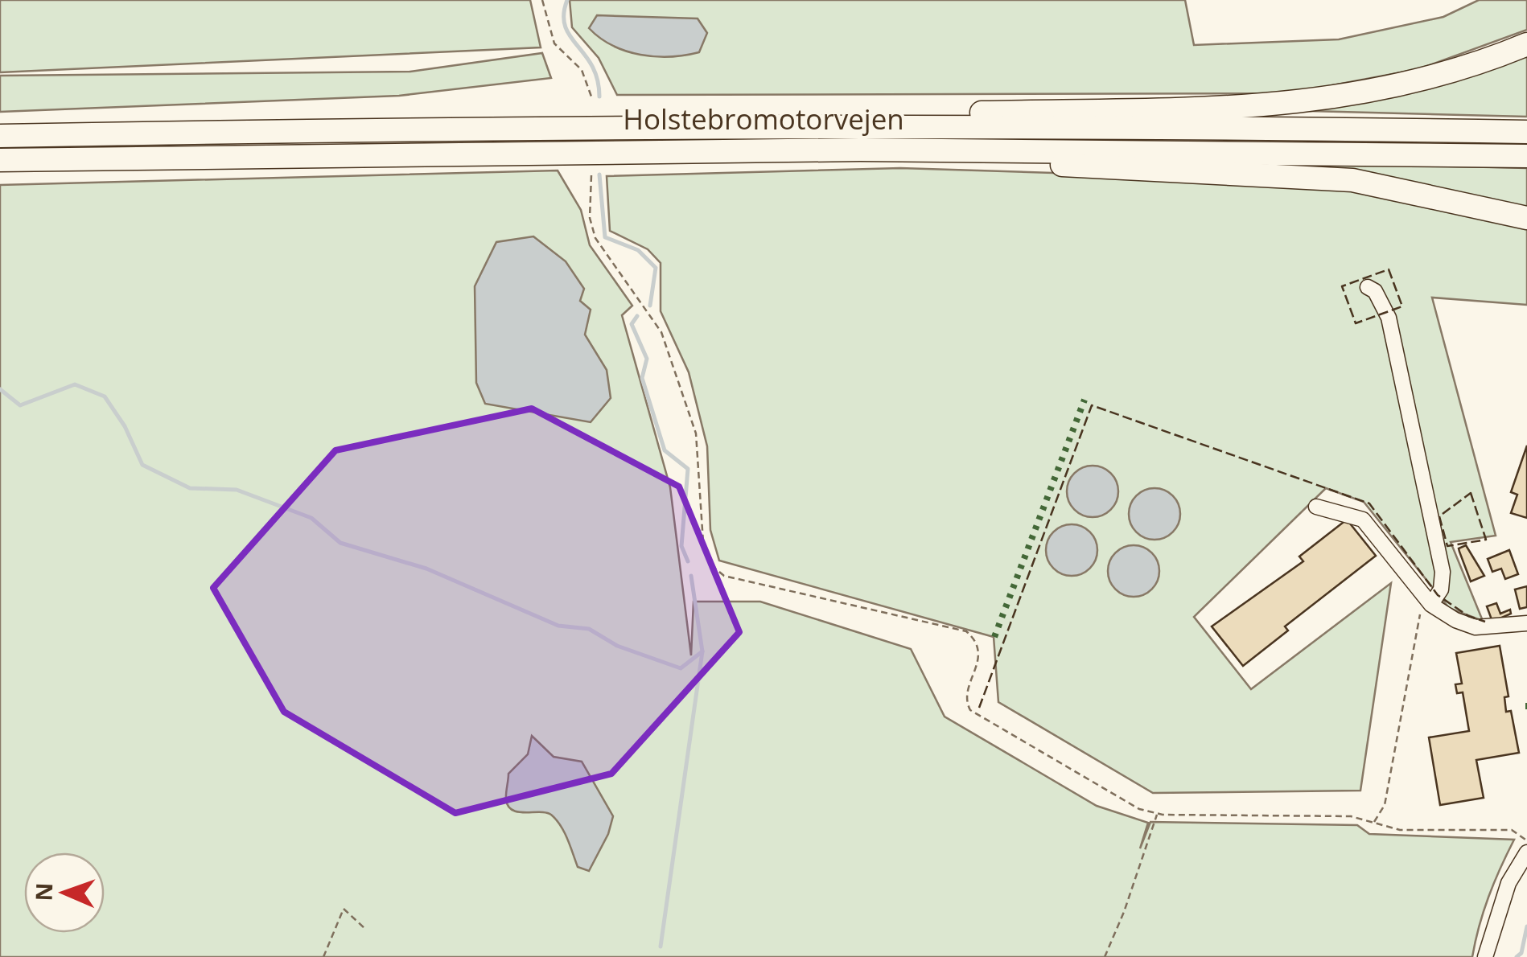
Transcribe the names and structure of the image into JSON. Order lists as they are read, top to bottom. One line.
{"streets":{"highway":["Holstebromotorvejen"]},"north":"left"}
